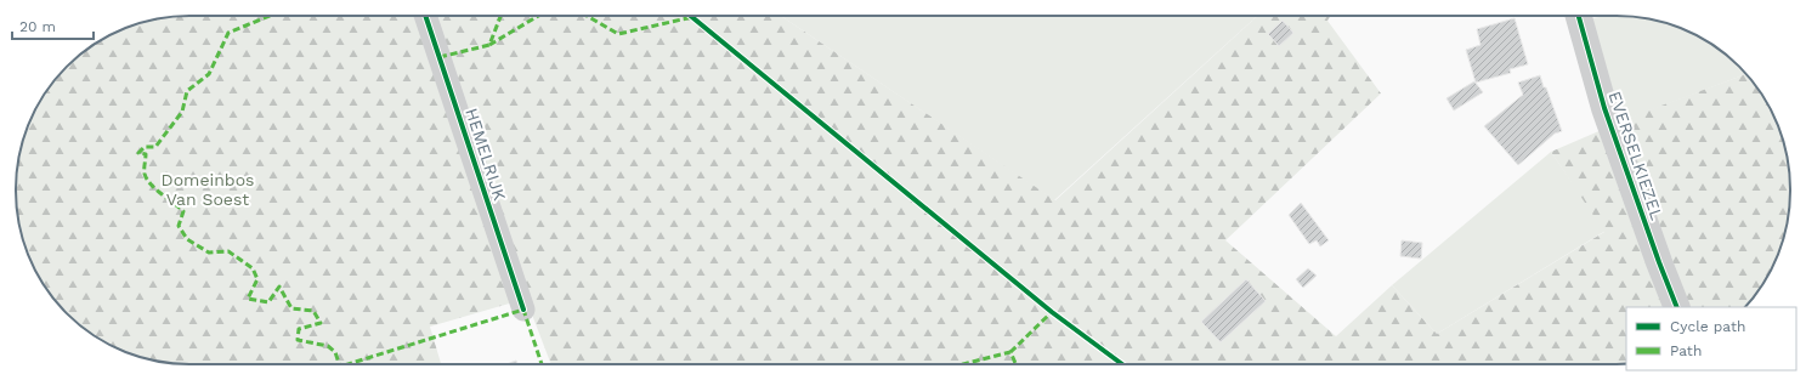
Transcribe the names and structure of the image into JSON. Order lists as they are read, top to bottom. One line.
{"streets":{"street":["HEMELRIJK","EVERSELKIEZEL"]},"parks":["Domeinbos Van Soest"],"legend":["Cycle path","Path"],"scale_bar":"20 m"}
